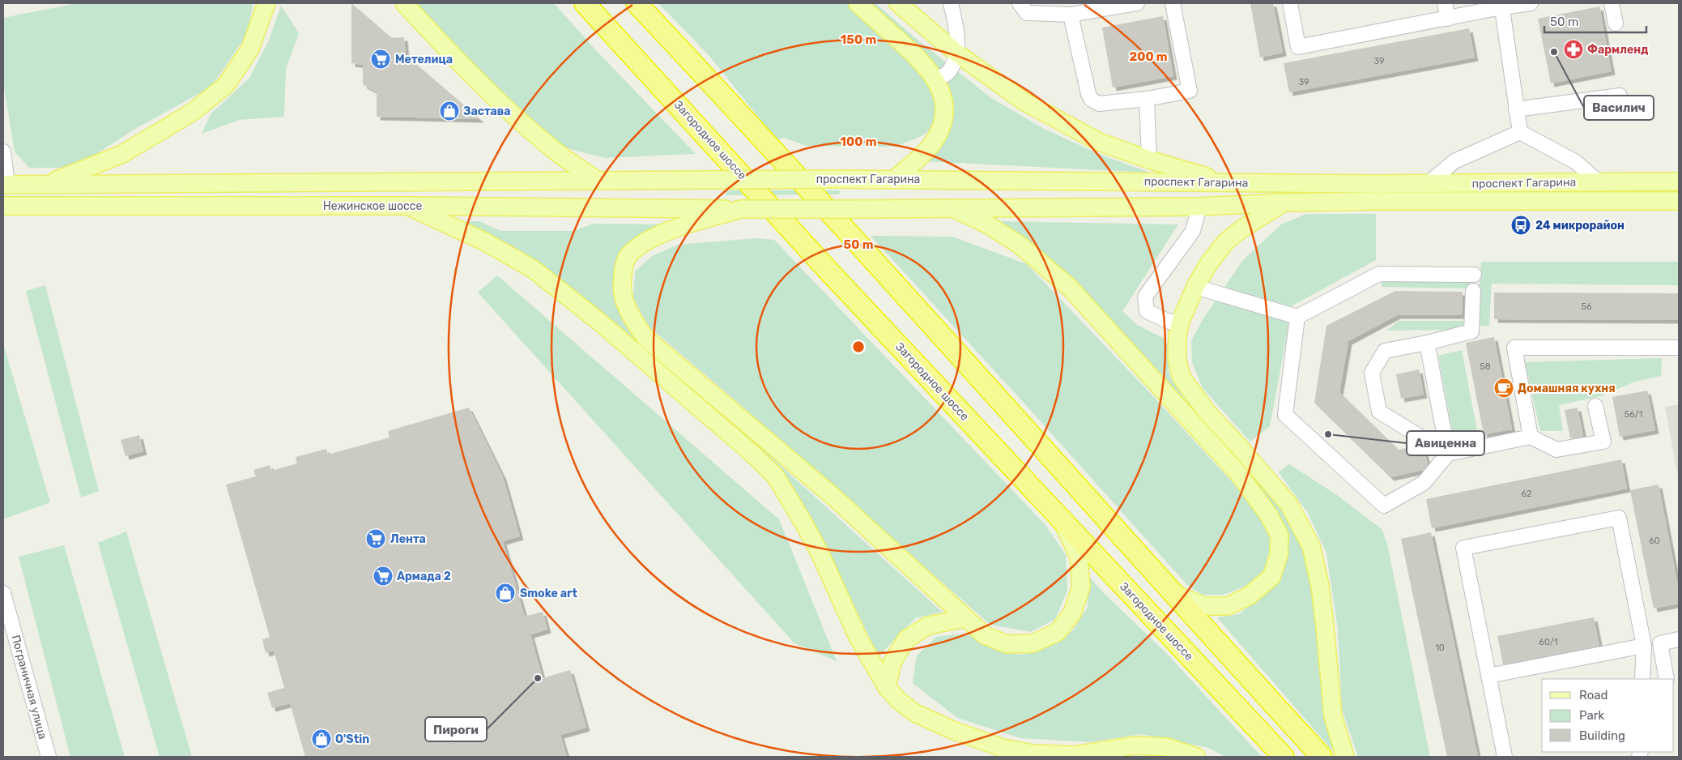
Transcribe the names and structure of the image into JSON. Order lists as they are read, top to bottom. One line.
{"streets":{"highway":["Загородное шоссе"],"main road":["проспект Гагарина","Нежинское шоссе"],"street":["Пограничная улица"]},"crossings":[["проспект Гагарина","Нежинское шоссе"]],"places":{"pharmacy":["Фармленд"],"other":["Василич","Авиценна","Пироги"],"supermarket":["Метелица","Лента","Армада 2"],"shop":["Застава","Smoke art","O'Stin"],"bus stop":["24 микрорайон"],"cafe":["Домашняя кухня"]},"house_numbers":["39","39","56","58","56/1","62","60","60/1","10"],"legend":["Road","Park","Building"],"scale_bar":"50 m","rings":["150 m","200 m","100 m","50 m"]}
